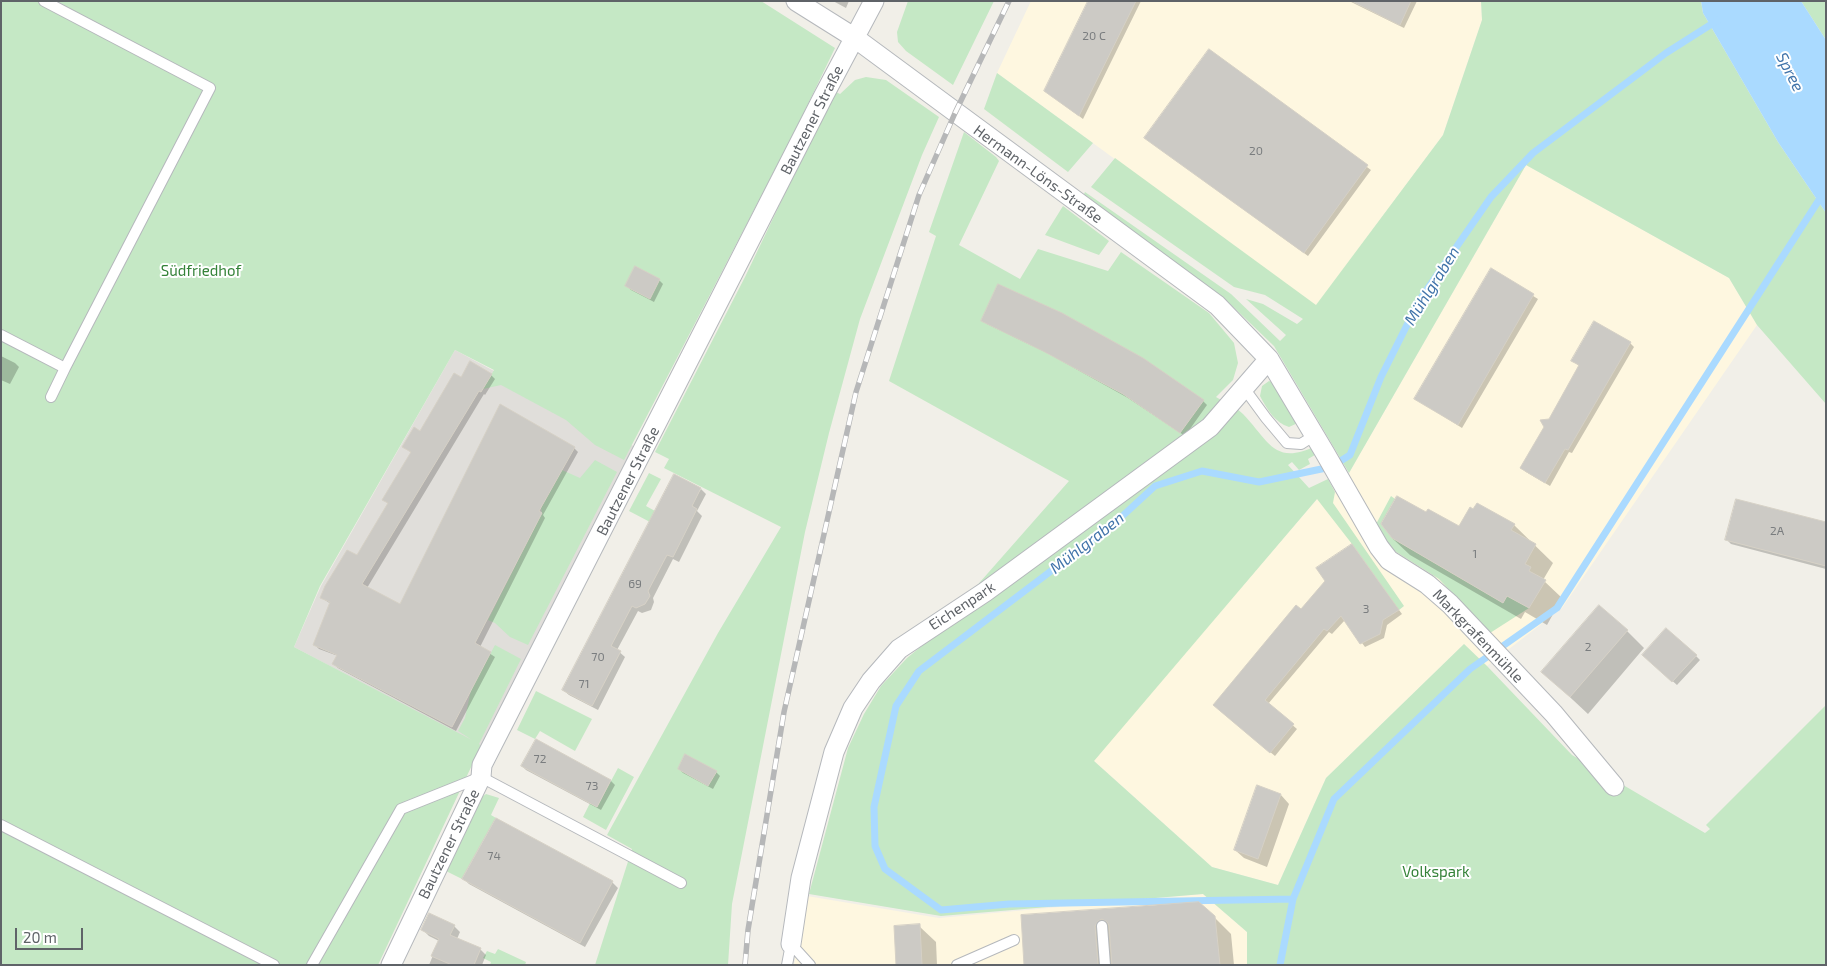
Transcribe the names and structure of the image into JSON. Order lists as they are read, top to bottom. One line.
{"streets":{"street":["Bautzener Straße","Hermann-Löns-Straße","Eichenpark","Markgrafenmühle"]},"crossings":[["Bautzener Straße","Hermann-Löns-Straße"],["Hermann-Löns-Straße","Eichenpark"],["Hermann-Löns-Straße","Markgrafenmühle"],["Eichenpark","Markgrafenmühle"]],"water":["Spree","Mühlgraben"],"parks":["Südfriedhof","Volkspark"],"house_numbers":["20 C","20","2A","1","69","3","2","70","71","72","73","74"],"scale_bar":"20 m"}
